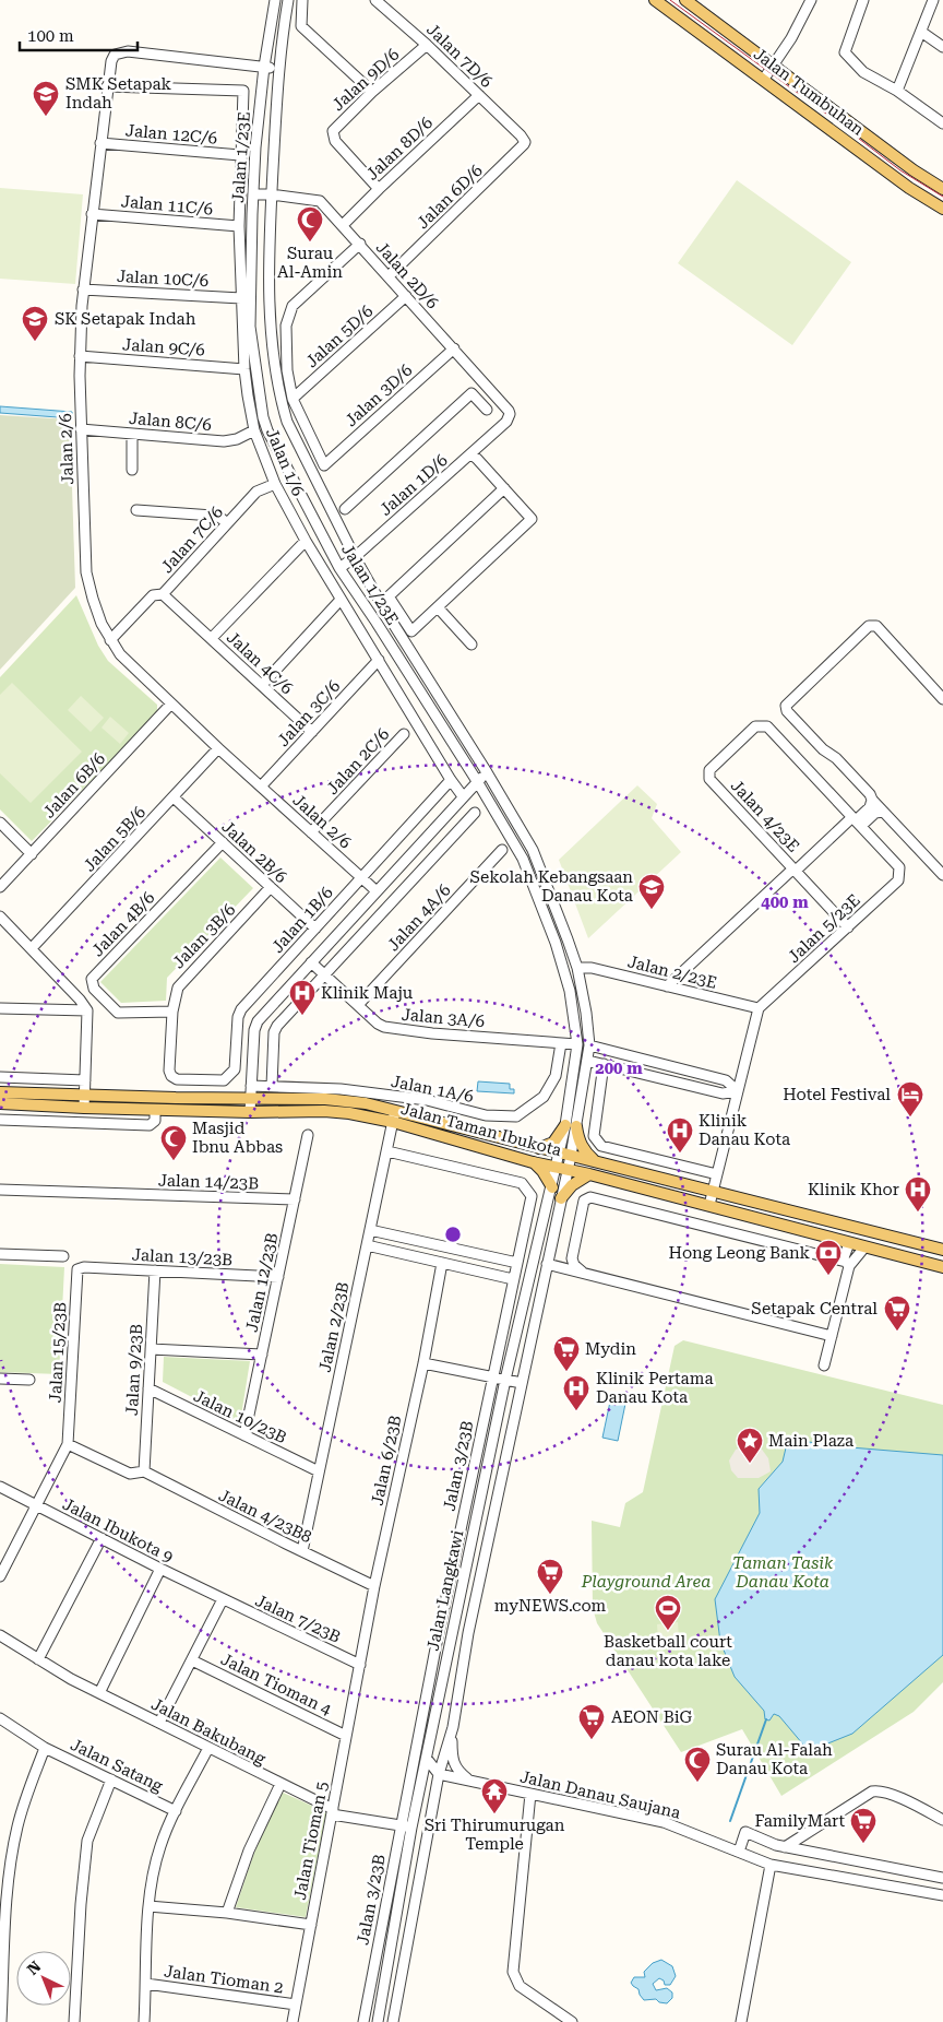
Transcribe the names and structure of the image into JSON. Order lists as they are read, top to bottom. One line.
{"streets":{"main road":["Jalan Tumbuhan","Jalan Taman Ibukota"],"street":["Jalan 7D/6","Jalan 9D/6","Jalan 12C/6","Jalan 8D/6","Jalan 1/23E","Jalan 6D/6","Jalan 11C/6","Jalan 2D/6","Jalan 10C/6","Jalan 5D/6","Jalan 9C/6","Jalan 3D/6","Jalan 8C/6","Jalan 2/6","Jalan 1/6","Jalan 1D/6","Jalan 7C/6","Jalan 4C/6","Jalan 3C/6","Jalan 2C/6","Jalan 6B/6","Jalan 4/23E","Jalan 5B/6","Jalan 2B/6","Jalan 4A/6","Jalan 1B/6","Jalan 4B/6","Jalan 5/23E","Jalan 3B/6","Jalan 2/23E","Jalan 3A/6","Jalan 1A/6","Jalan 14/23B","Jalan 13/23B","Jalan 12/23B","Jalan 2/23B","Jalan 15/23B","Jalan 9/23B","Jalan 10/23B","Jalan 6/23B","Jalan 3/23B","Jalan 4/23B8","Jalan Ibukota 9","Jalan Langkawi","Jalan 7/23B","Jalan Tioman 4","Jalan Bakubang","Jalan Satang","Jalan Danau Saujana","Jalan Tioman 5","Jalan Tioman 2"]},"crossings":[["Jalan 7D/6","Jalan 9D/6"],["Jalan 7D/6","Jalan 8D/6"],["Jalan 7D/6","Jalan 6D/6"],["Jalan 9D/6","Jalan 8D/6"],["Jalan 12C/6","Jalan 2/6"],["Jalan 12C/6","Jalan 1/6"],["Jalan 8D/6","Jalan 2D/6"],["Jalan 1/23E","Jalan 2D/6"],["Jalan 1/23E","Jalan 2/6"],["Jalan 1/23E","Jalan 1D/6"],["Jalan 1/23E","Jalan 2/23E"],["Jalan 1/23E","Jalan 3A/6"],["Jalan 1/23E","Jalan Taman Ibukota"],["Jalan 1/23E","Jalan Langkawi"],["Jalan 6D/6","Jalan 2D/6"],["Jalan 11C/6","Jalan 2/6"],["Jalan 11C/6","Jalan 1/6"],["Jalan 2D/6","Jalan 5D/6"],["Jalan 2D/6","Jalan 3D/6"],["Jalan 2D/6","Jalan 1D/6"],["Jalan 10C/6","Jalan 2/6"],["Jalan 10C/6","Jalan 1/6"],["Jalan 5D/6","Jalan 3D/6"],["Jalan 9C/6","Jalan 2/6"],["Jalan 9C/6","Jalan 1/6"],["Jalan 8C/6","Jalan 2/6"],["Jalan 8C/6","Jalan 1/6"],["Jalan 2/6","Jalan 1/6"],["Jalan 2/6","Jalan 7C/6"],["Jalan 2/6","Jalan 3C/6"],["Jalan 2/6","Jalan 2C/6"],["Jalan 2/6","Jalan 6B/6"],["Jalan 2/6","Jalan 5B/6"],["Jalan 2/6","Jalan 1B/6"],["Jalan 1/6","Jalan 7C/6"],["Jalan 1/6","Jalan 4C/6"],["Jalan 1/6","Jalan 3C/6"],["Jalan 1/6","Jalan 1B/6"],["Jalan 7C/6","Jalan 4C/6"],["Jalan 4C/6","Jalan 3C/6"],["Jalan 4/23E","Jalan 5/23E"],["Jalan 5B/6","Jalan 2B/6"],["Jalan 2B/6","Jalan 1B/6"],["Jalan 2B/6","Jalan 4B/6"],["Jalan 2B/6","Jalan 3B/6"],["Jalan 4A/6","Jalan 3A/6"],["Jalan 1B/6","Jalan 3B/6"],["Jalan 4B/6","Jalan 3B/6"],["Jalan 5/23E","Jalan 2/23E"],["Jalan 3A/6","Jalan 1A/6"],["Jalan Taman Ibukota","Jalan 2/23B"],["Jalan Taman Ibukota","Jalan Langkawi"],["Jalan 14/23B","Jalan 12/23B"],["Jalan 13/23B","Jalan 12/23B"],["Jalan 13/23B","Jalan 15/23B"],["Jalan 13/23B","Jalan 9/23B"],["Jalan 12/23B","Jalan 10/23B"],["Jalan 2/23B","Jalan 10/23B"],["Jalan 2/23B","Jalan 3/23B"],["Jalan 2/23B","Jalan 4/23B8"],["Jalan 15/23B","Jalan 4/23B8"],["Jalan 9/23B","Jalan 10/23B"],["Jalan 9/23B","Jalan 4/23B8"],["Jalan 6/23B","Jalan 4/23B8"],["Jalan 6/23B","Jalan 7/23B"],["Jalan 6/23B","Jalan Tioman 5"],["Jalan 3/23B","Jalan Bakubang"],["Jalan Ibukota 9","Jalan 7/23B"],["Jalan Langkawi","Jalan Bakubang"],["Jalan Langkawi","Jalan Danau Saujana"],["Jalan 7/23B","Jalan Tioman 5"],["Jalan Tioman 4","Jalan Tioman 5"],["Jalan Bakubang","Jalan Tioman 5"],["Jalan Tioman 5","Jalan Tioman 2"]],"parks":["Taman Tasik Danau Kota","Playground Area"],"places":{"school or university":["SMK Setapak Indah","SK Setapak Indah","Sekolah Kebangsaan Danau Kota"],"mosque":["Surau Al-Amin","Masjid Ibnu Abbas","Surau Al-Falah Danau Kota"],"hospital":["Klinik Maju","Klinik Danau Kota","Klinik Khor","Klinik Pertama Danau Kota"],"hotel":["Hotel Festival"],"bank":["Hong Leong Bank"],"supermarket":["Setapak Central","Mydin","myNEWS.com","AEON BiG","FamilyMart"],"place":["Main Plaza"],"sports":["Basketball court danau kota lake"],"temple":["Sri Thirumurugan Temple"]},"scale_bar":"100 m","north":"top left","rings":["400 m","200 m"]}
